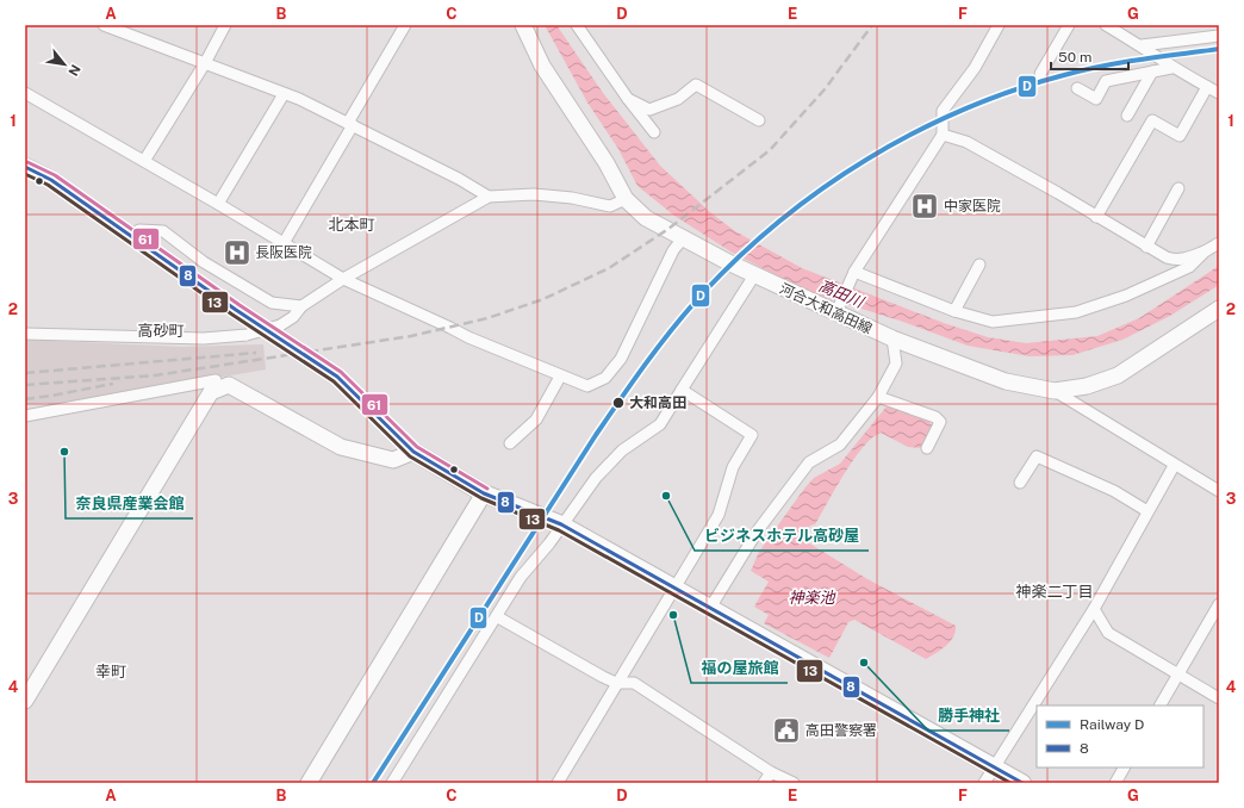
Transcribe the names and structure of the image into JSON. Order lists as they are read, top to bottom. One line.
{"streets":{"street":["河合大和高田線"]},"districts":["北本町","高砂町","神楽二丁目","幸町"],"water":["高田川","神楽池"],"places":{"hospital":["中家医院","長阪医院"],"other":["大和高田","奈良県産業会館","ビジネスホテル高砂屋","福の屋旅館","勝手神社"],"public building":["高田警察署"]},"lines":["rail line D","transit line 61","transit line 8","transit line 13"],"legend":["Railway D","8"],"scale_bar":"50 m","north":"bottom right","grid":{"columns":["A","B","C","D","E","F","G"],"rows":["1","2","3","4"]}}
